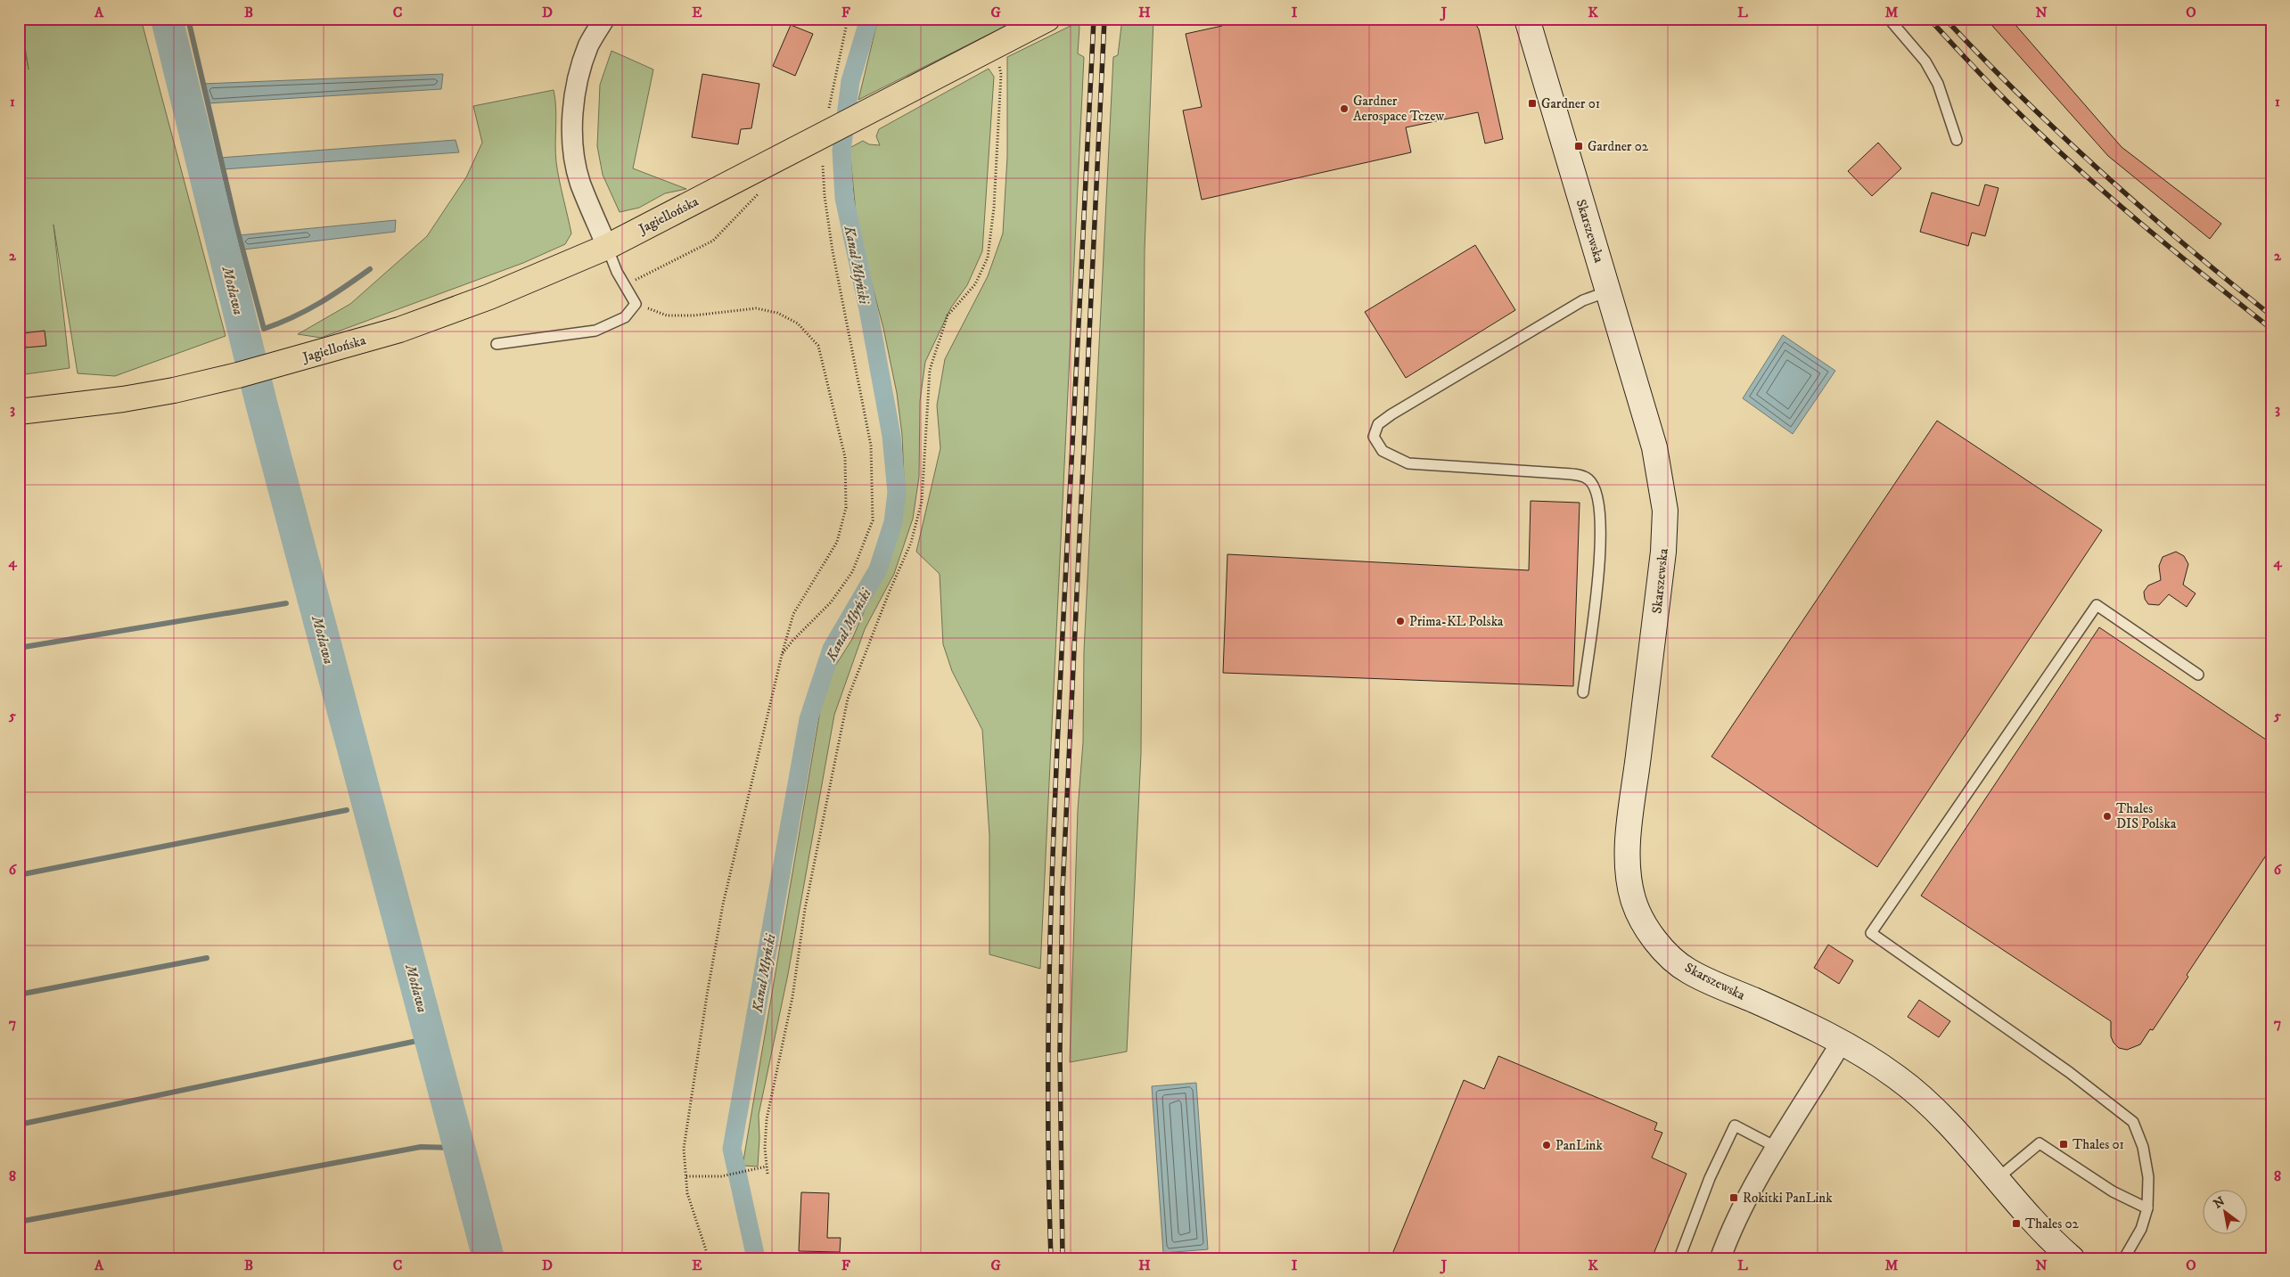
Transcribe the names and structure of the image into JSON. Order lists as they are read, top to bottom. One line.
{"streets":{"main road":["Jagiellońska"],"street":["Skarszewska"]},"water":["Kanał Młyński","Motława"],"places":{"transit":["Gardner 01","Gardner 02","Thales 01","Rokitki PanLink","Thales 02"],"other":["Gardner Aerospace Tczew","Prima-KL Polska","Thales DIS Polska","PanLink"]},"north":"top left","grid":{"columns":["A","B","C","D","E","F","G","H","I","J","K","L","M","N","O"],"rows":["1","2","3","4","5","6","7","8"]}}
